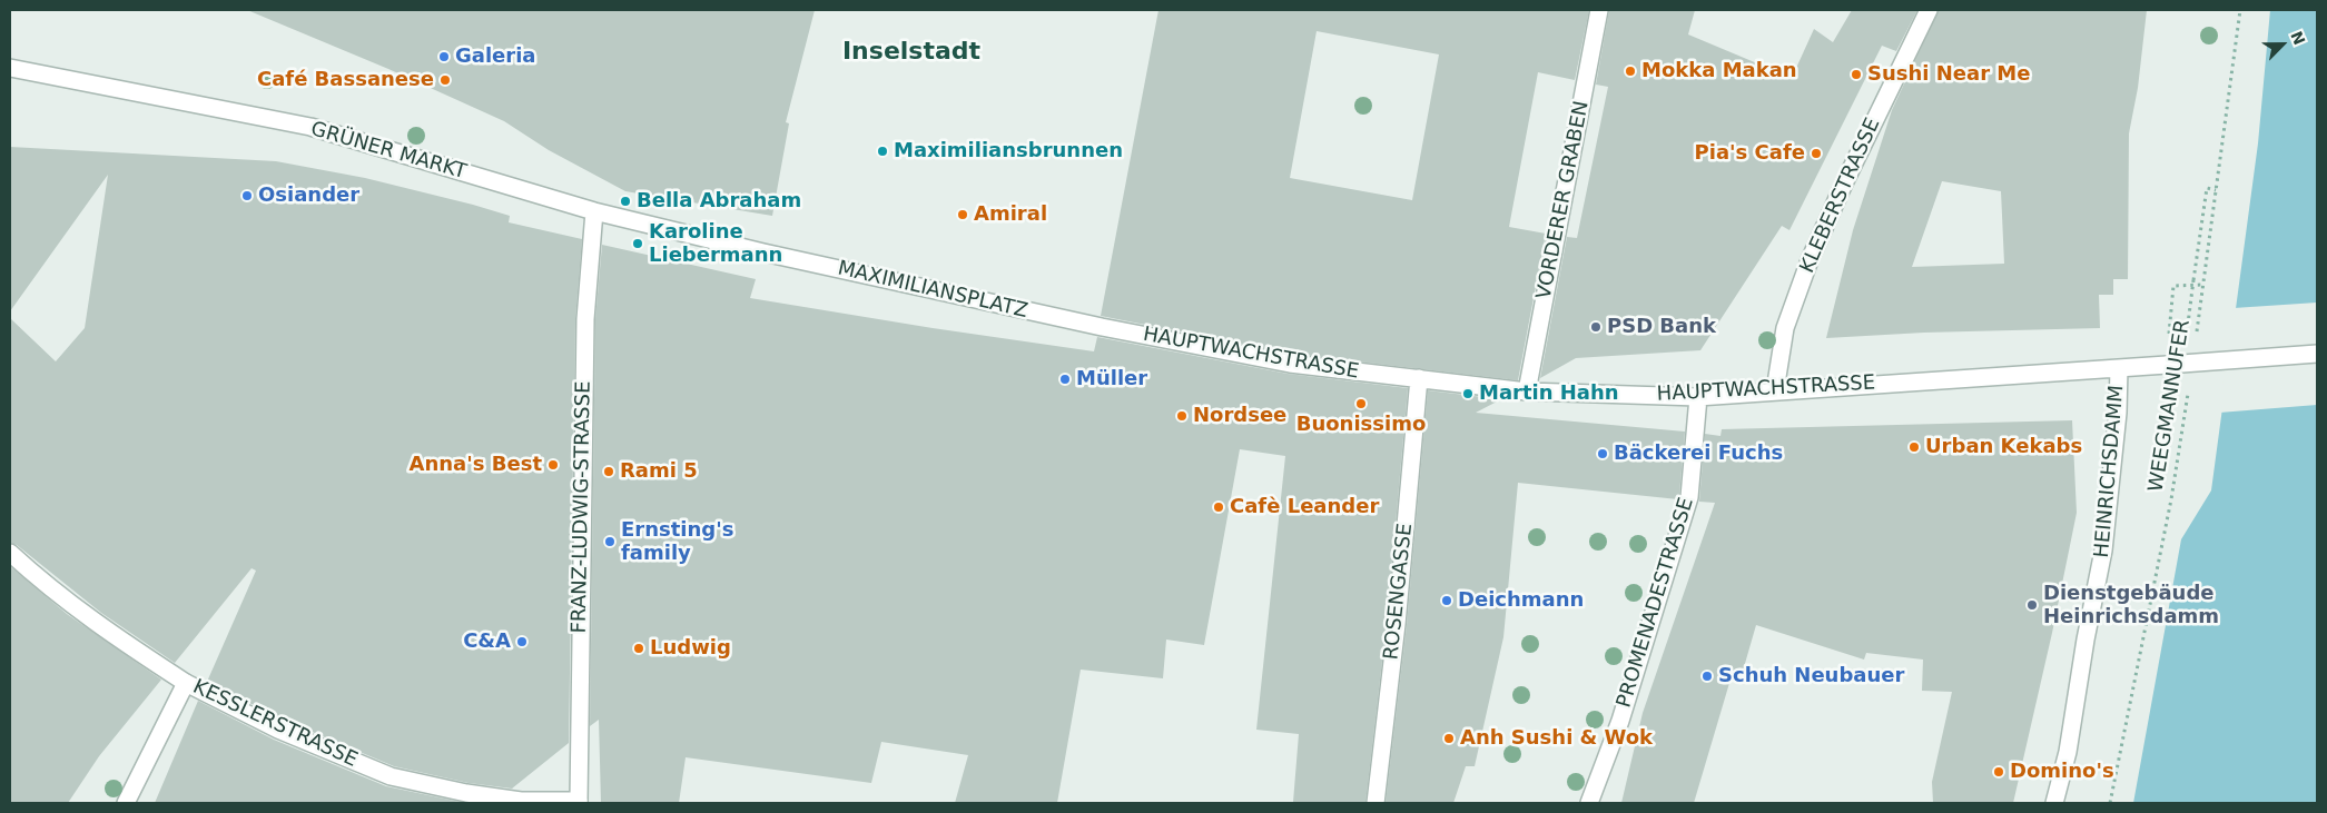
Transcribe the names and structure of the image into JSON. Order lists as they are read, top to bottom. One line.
{"streets":{"street":["GRÜNER MARKT","KLEBERSTRASSE","VORDERER GRABEN","MAXIMILIANSPLATZ","HAUPTWACHSTRASSE","HEINRICHSDAMM","FRANZ-LUDWIG-STRASSE","ROSENGASSE","PROMENADESTRASSE","KESSLERSTRASSE"],"path":["WEEGMANNUFER"]},"crossings":[["GRÜNER MARKT","MAXIMILIANSPLATZ"],["GRÜNER MARKT","FRANZ-LUDWIG-STRASSE"],["KLEBERSTRASSE","HAUPTWACHSTRASSE"],["VORDERER GRABEN","HAUPTWACHSTRASSE"],["MAXIMILIANSPLATZ","HAUPTWACHSTRASSE"],["HAUPTWACHSTRASSE","HEINRICHSDAMM"],["HAUPTWACHSTRASSE","ROSENGASSE"],["HAUPTWACHSTRASSE","PROMENADESTRASSE"],["FRANZ-LUDWIG-STRASSE","KESSLERSTRASSE"]],"districts":["Inselstadt"],"places":["Galeria","Mokka Makan","Sushi Near Me","Café Bassanese","Maximiliansbrunnen","Pia's Cafe","Osiander","Bella Abraham","Amiral","Karoline Liebermann","PSD Bank","Müller","Martin Hahn","Buonissimo","Nordsee","Urban Kekabs","Bäckerei Fuchs","Anna's Best","Rami 5","Cafè Leander","Ernsting's family","Deichmann","Dienstgebäude Heinrichsdamm","C&A","Ludwig","Schuh Neubauer","Anh Sushi & Wok","Domino's"],"north":"top right"}
